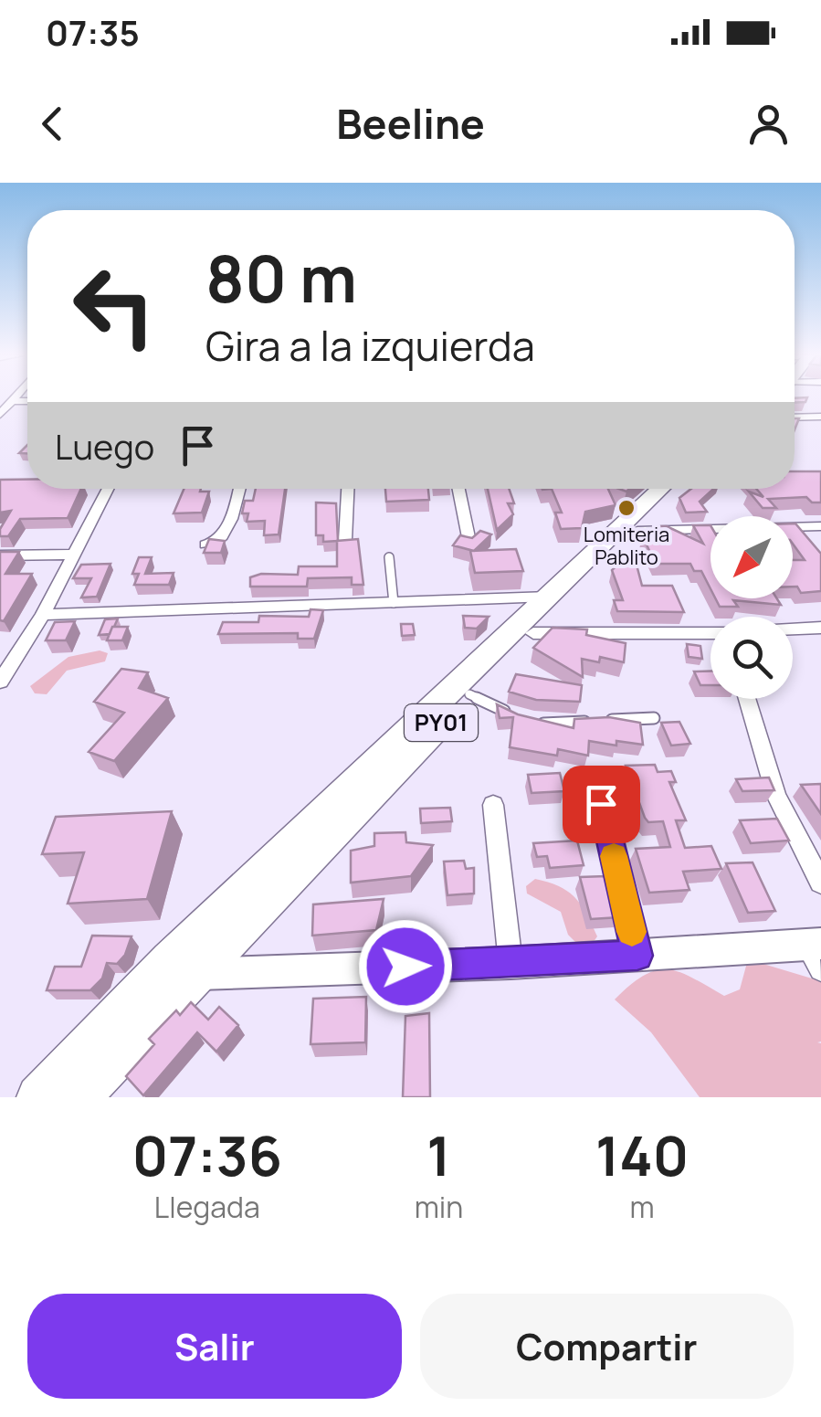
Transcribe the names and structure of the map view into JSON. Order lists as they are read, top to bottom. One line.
{"streets":{"highway":["PY01"]},"places":["Lomiteria Pablito"],"north":"bottom left","page":{"status":"07:35","header":"Beeline","turn":["80 m","Gira a la izquierda"],"then":"Luego","eta":["07:36","Llegada","1","min","140","m"],"buttons":["Salir","Compartir"]}}
